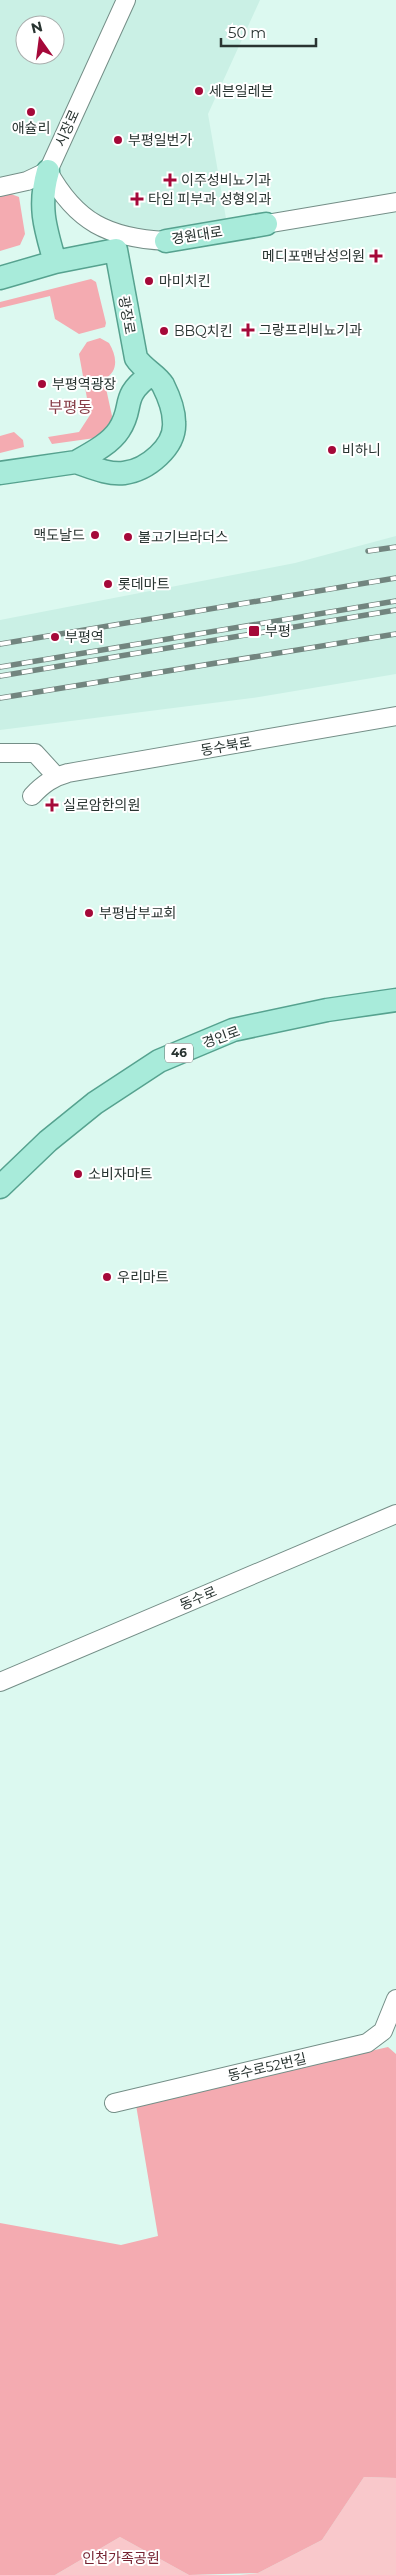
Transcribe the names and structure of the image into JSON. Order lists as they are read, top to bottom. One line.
{"streets":{"main road":["시장로","경원대로","광장로","경인로","46"],"street":["동수북로","동수로","동수로52번길"]},"crossings":[["시장로","경원대로"],["경원대로","광장로"]],"districts":["부평동"],"parks":["인천가족공원"],"places":{"other":["세븐일레븐","애슐리","부평일번가","마미치킨","BBQ치킨","부평역광장","비하니","맥도날드","불고기브라더스","롯데마트","부평역","부평남부교회","소비자마트","우리마트"],"health":["이주성비뇨기과","타임 피부과 성형외과","메디포맨남성의원","그랑프리비뇨기과","실로암한의원"],"transit":["부평"]},"scale_bar":"50 m","north":"top"}
